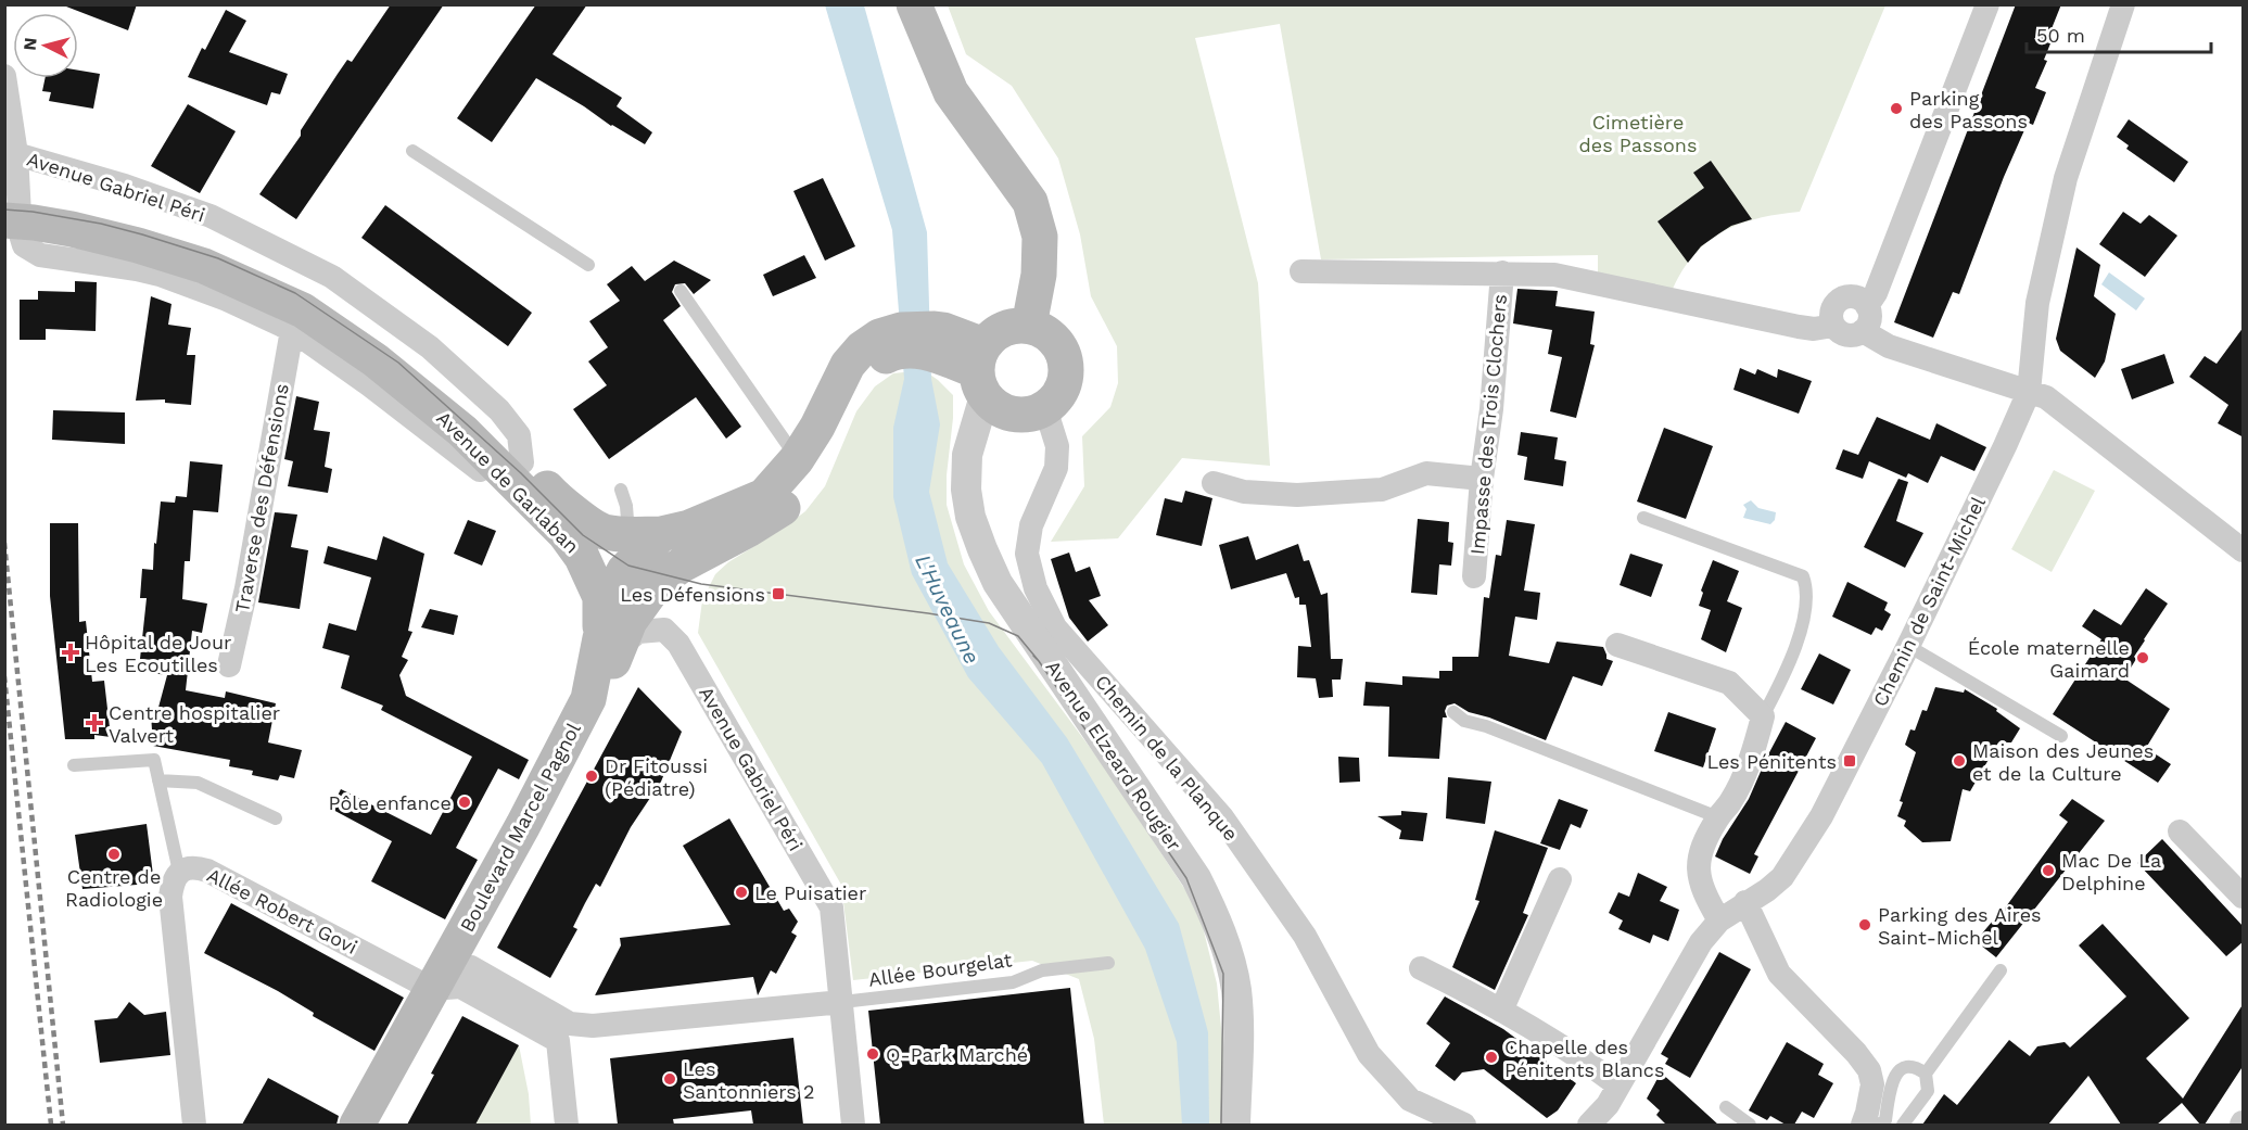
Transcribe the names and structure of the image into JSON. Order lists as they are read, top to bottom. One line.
{"streets":{"main road":["Avenue de Garlaban","Boulevard Marcel Pagnol"],"street":["Avenue Gabriel Péri","Impasse des Trois Clochers","Traverse des Défensions","Chemin de Saint-Michel","Avenue Elzeard Rougier","Chemin de la Planque","Allée Robert Govi"],"lane":["Allée Bourgelat"]},"crossings":[["Avenue Gabriel Péri","Avenue de Garlaban"],["Avenue Gabriel Péri","Allée Robert Govi"],["Avenue Gabriel Péri","Allée Bourgelat"],["Avenue de Garlaban","Boulevard Marcel Pagnol"],["Avenue Elzeard Rougier","Chemin de la Planque"],["Boulevard Marcel Pagnol","Allée Robert Govi"],["Allée Robert Govi","Allée Bourgelat"]],"water":["L'Huveaune"],"parks":["Cimetière des Passons"],"places":{"other":["Parking des Passons","École maternelle Gaimard","Maison des Jeunes et de la Culture","Dr Fitoussi (Pédiatre)","Pôle enfance","Centre de Radiologie","Mac De La Delphine","Le Puisatier","Parking des Aires Saint-Michel","Q-Park Marché","Chapelle des Pénitents Blancs","Les Santonniers 2"],"transit":["Les Défensions","Les Pénitents"],"health":["Hôpital de Jour Les Ecoutilles","Centre hospitalier Valvert"]},"scale_bar":"50 m","north":"left"}
